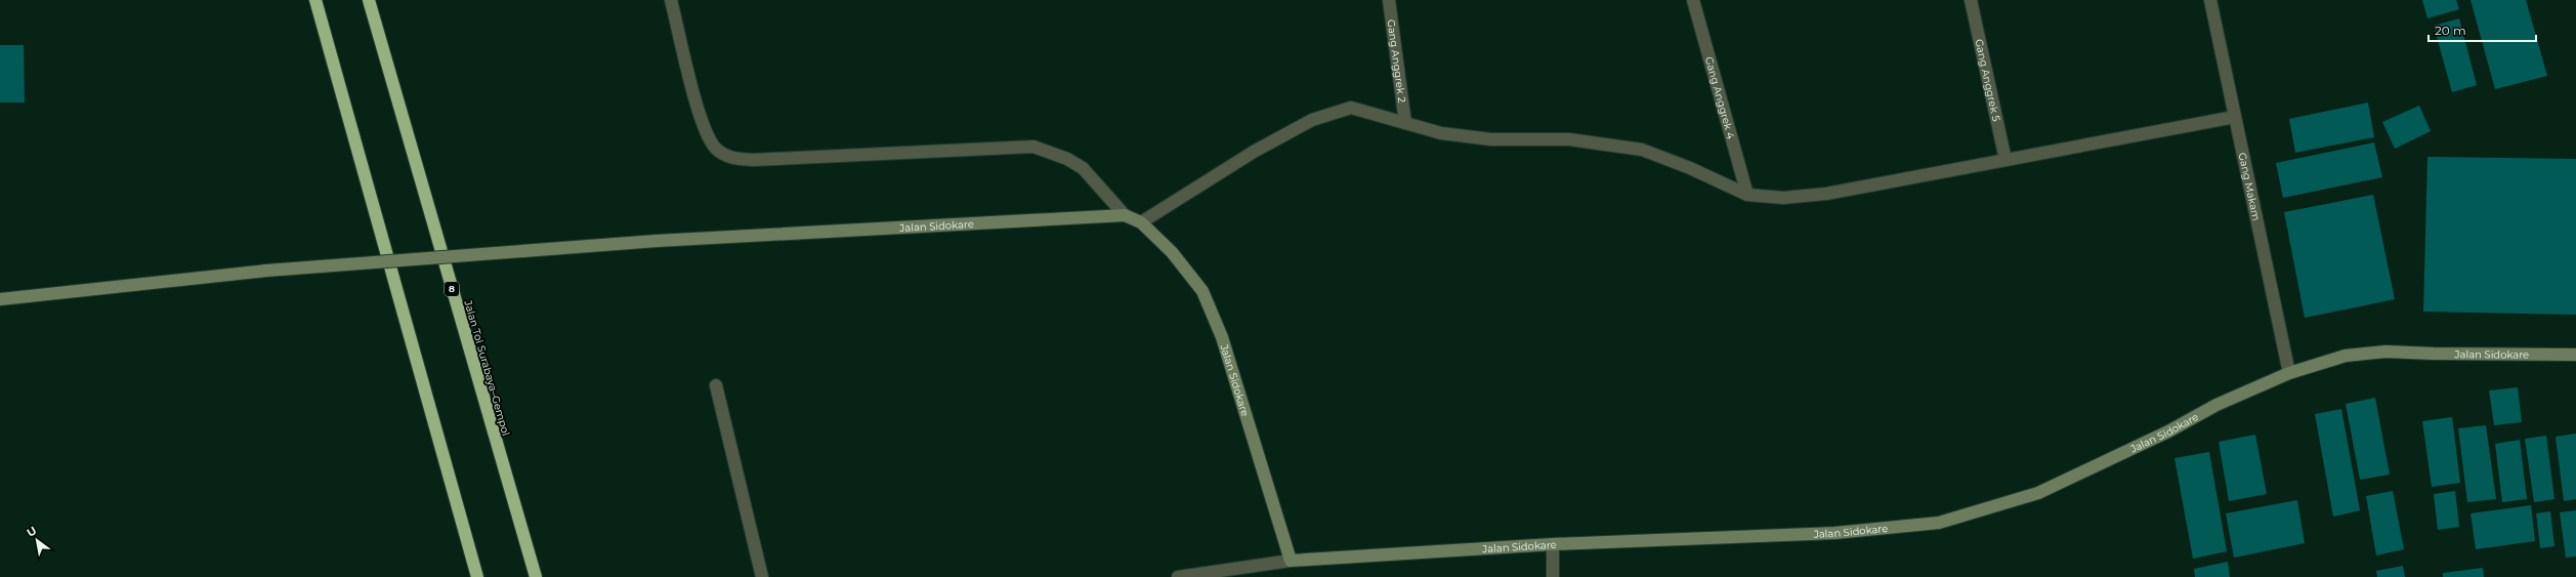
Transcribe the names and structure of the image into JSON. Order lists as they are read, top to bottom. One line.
{"streets":{"highway":["8","Jalan Tol Surabaya–Gempol"],"street":["Gang Anggrek 2","Gang Anggrek 5","Gang Anggrek 4","Gang Makam","Jalan Sidokare"]},"crossings":[["Gang Makam","Jalan Sidokare"]],"scale_bar":"20 m","north":"top left"}
